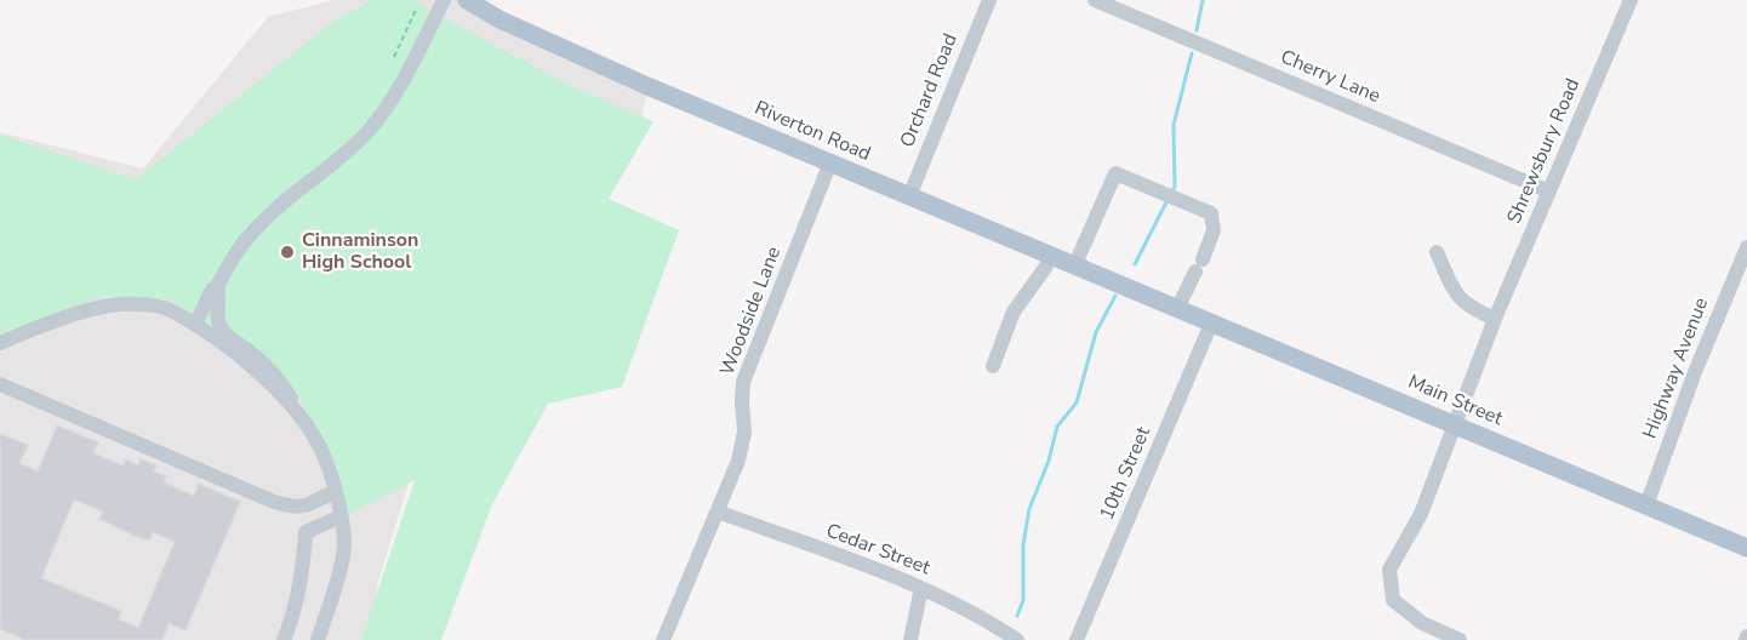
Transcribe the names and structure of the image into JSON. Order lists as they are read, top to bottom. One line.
{"streets":{"main road":["Riverton Road","Main Street"],"street":["Cherry Lane","Orchard Road","Shrewsbury Road","Woodside Lane","Highway Avenue","10th Street","Cedar Street"]},"crossings":[["Cherry Lane","Shrewsbury Road"],["Orchard Road","Riverton Road"],["Riverton Road","Woodside Lane"],["Riverton Road","Main Street"],["Shrewsbury Road","Main Street"],["Woodside Lane","Cedar Street"],["Highway Avenue","Main Street"],["Main Street","10th Street"]],"places":["Cinnaminson High School"]}
